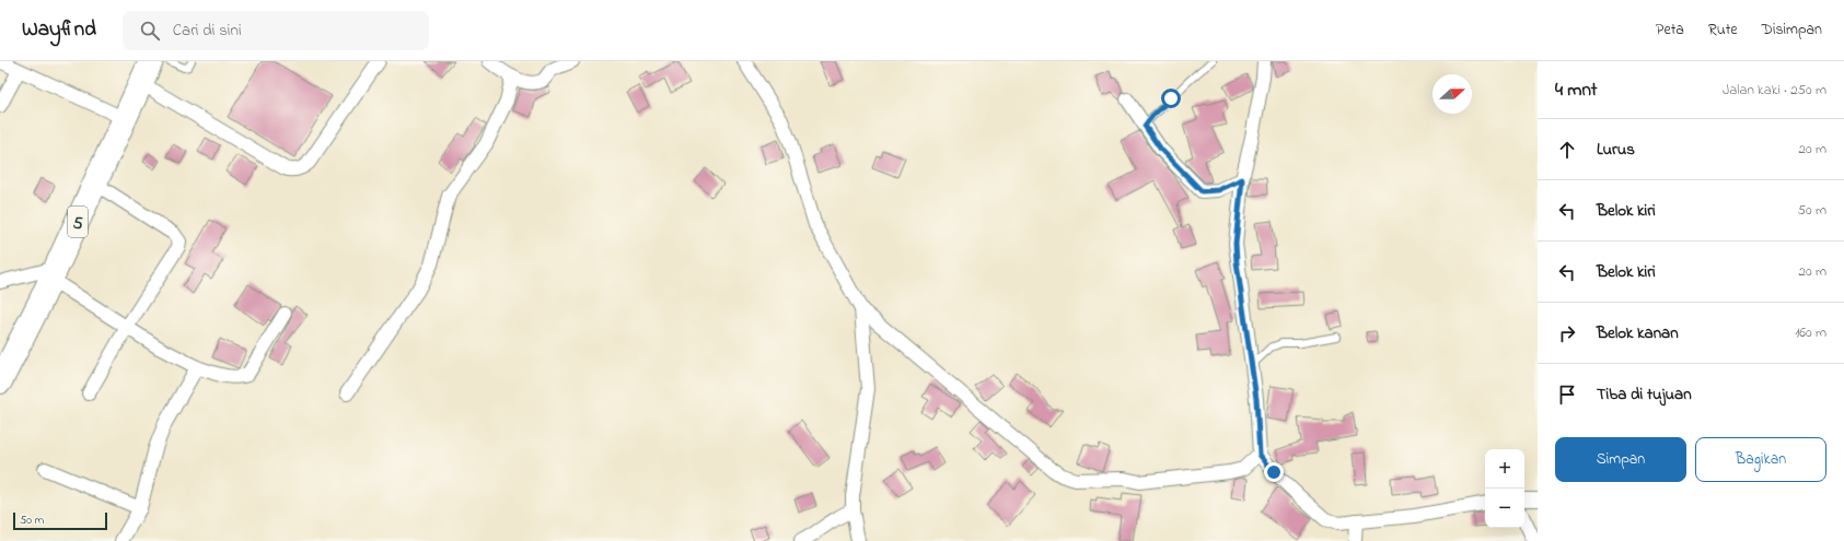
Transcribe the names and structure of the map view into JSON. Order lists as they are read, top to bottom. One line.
{"streets":{"highway":["5"]},"scale_bar":"50 m","north":"right","page":{"header":"Wayfind","search":"Cari di sini","nav":["Peta","Rute","Disimpan"],"heading":["4 mnt","Jalan kaki · 250 m"],"list":[["Lurus","20 m"],["Belok kiri","50 m"],["Belok kiri","20 m"],["Belok kanan","160 m"],"Tiba di tujuan"],"buttons":["Simpan","Bagikan"],"map_buttons":["+","−"],"scale":"50 m"}}
